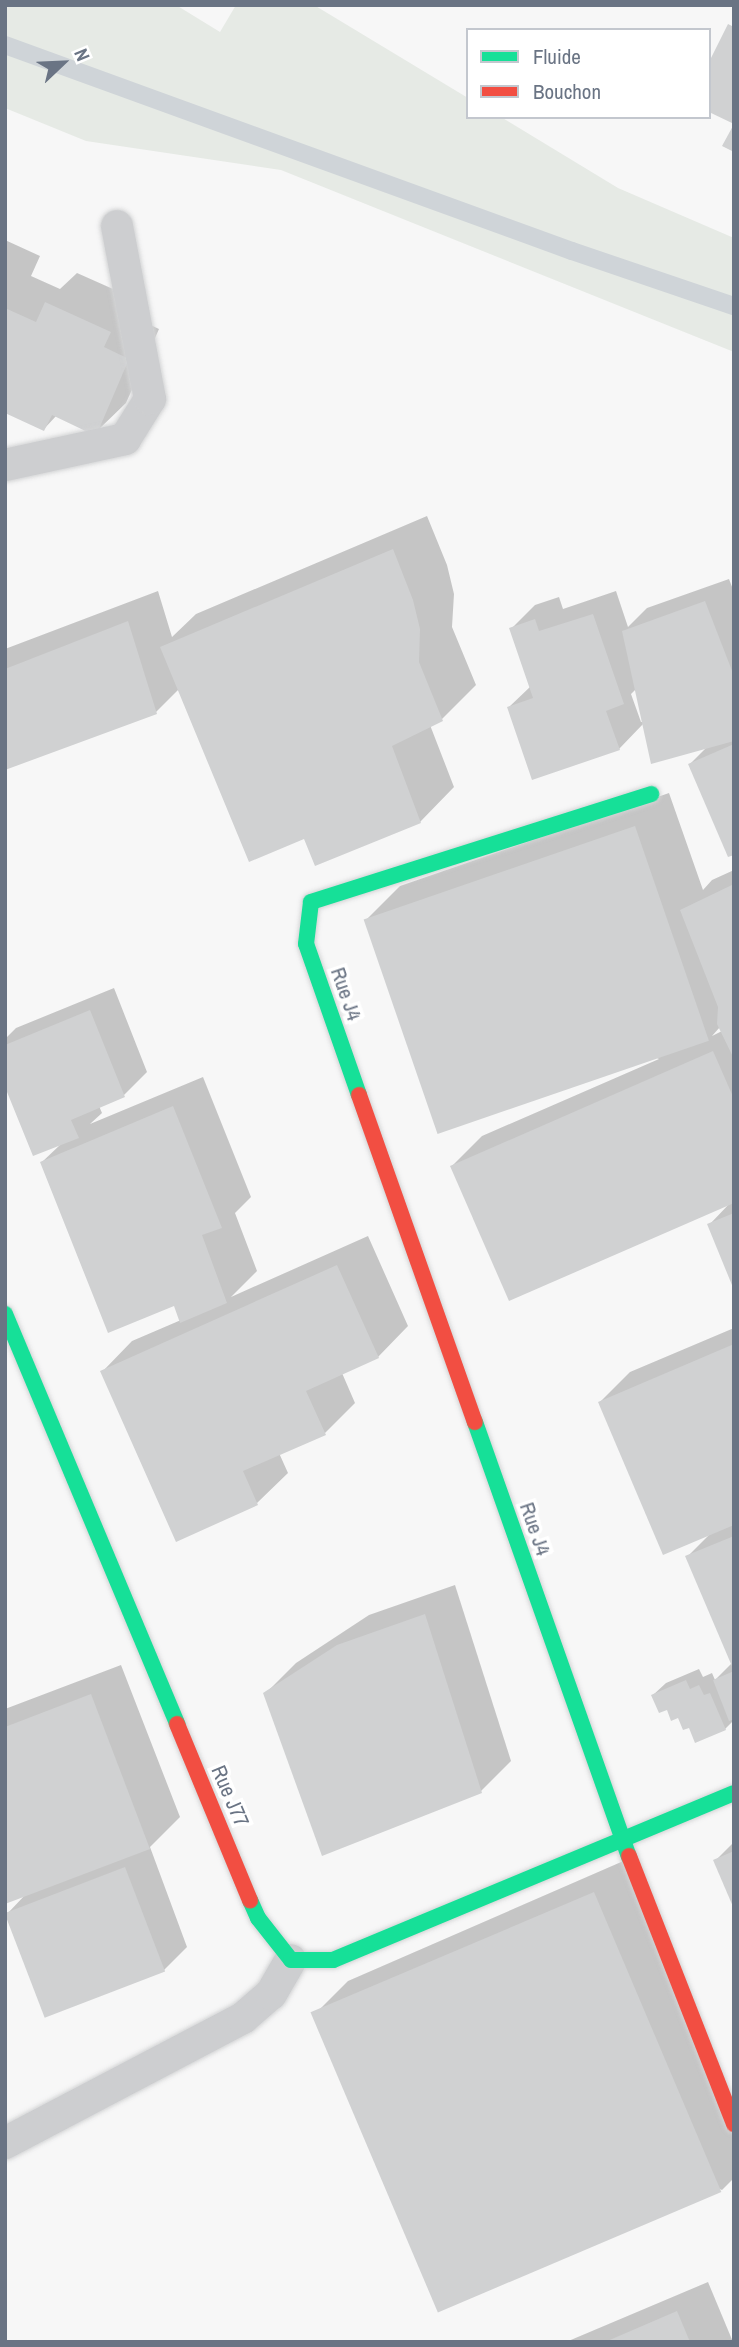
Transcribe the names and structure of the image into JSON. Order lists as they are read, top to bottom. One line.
{"streets":{"street":["Rue J4","Rue J77"]},"legend":["Fluide","Bouchon"],"north":"top right"}
